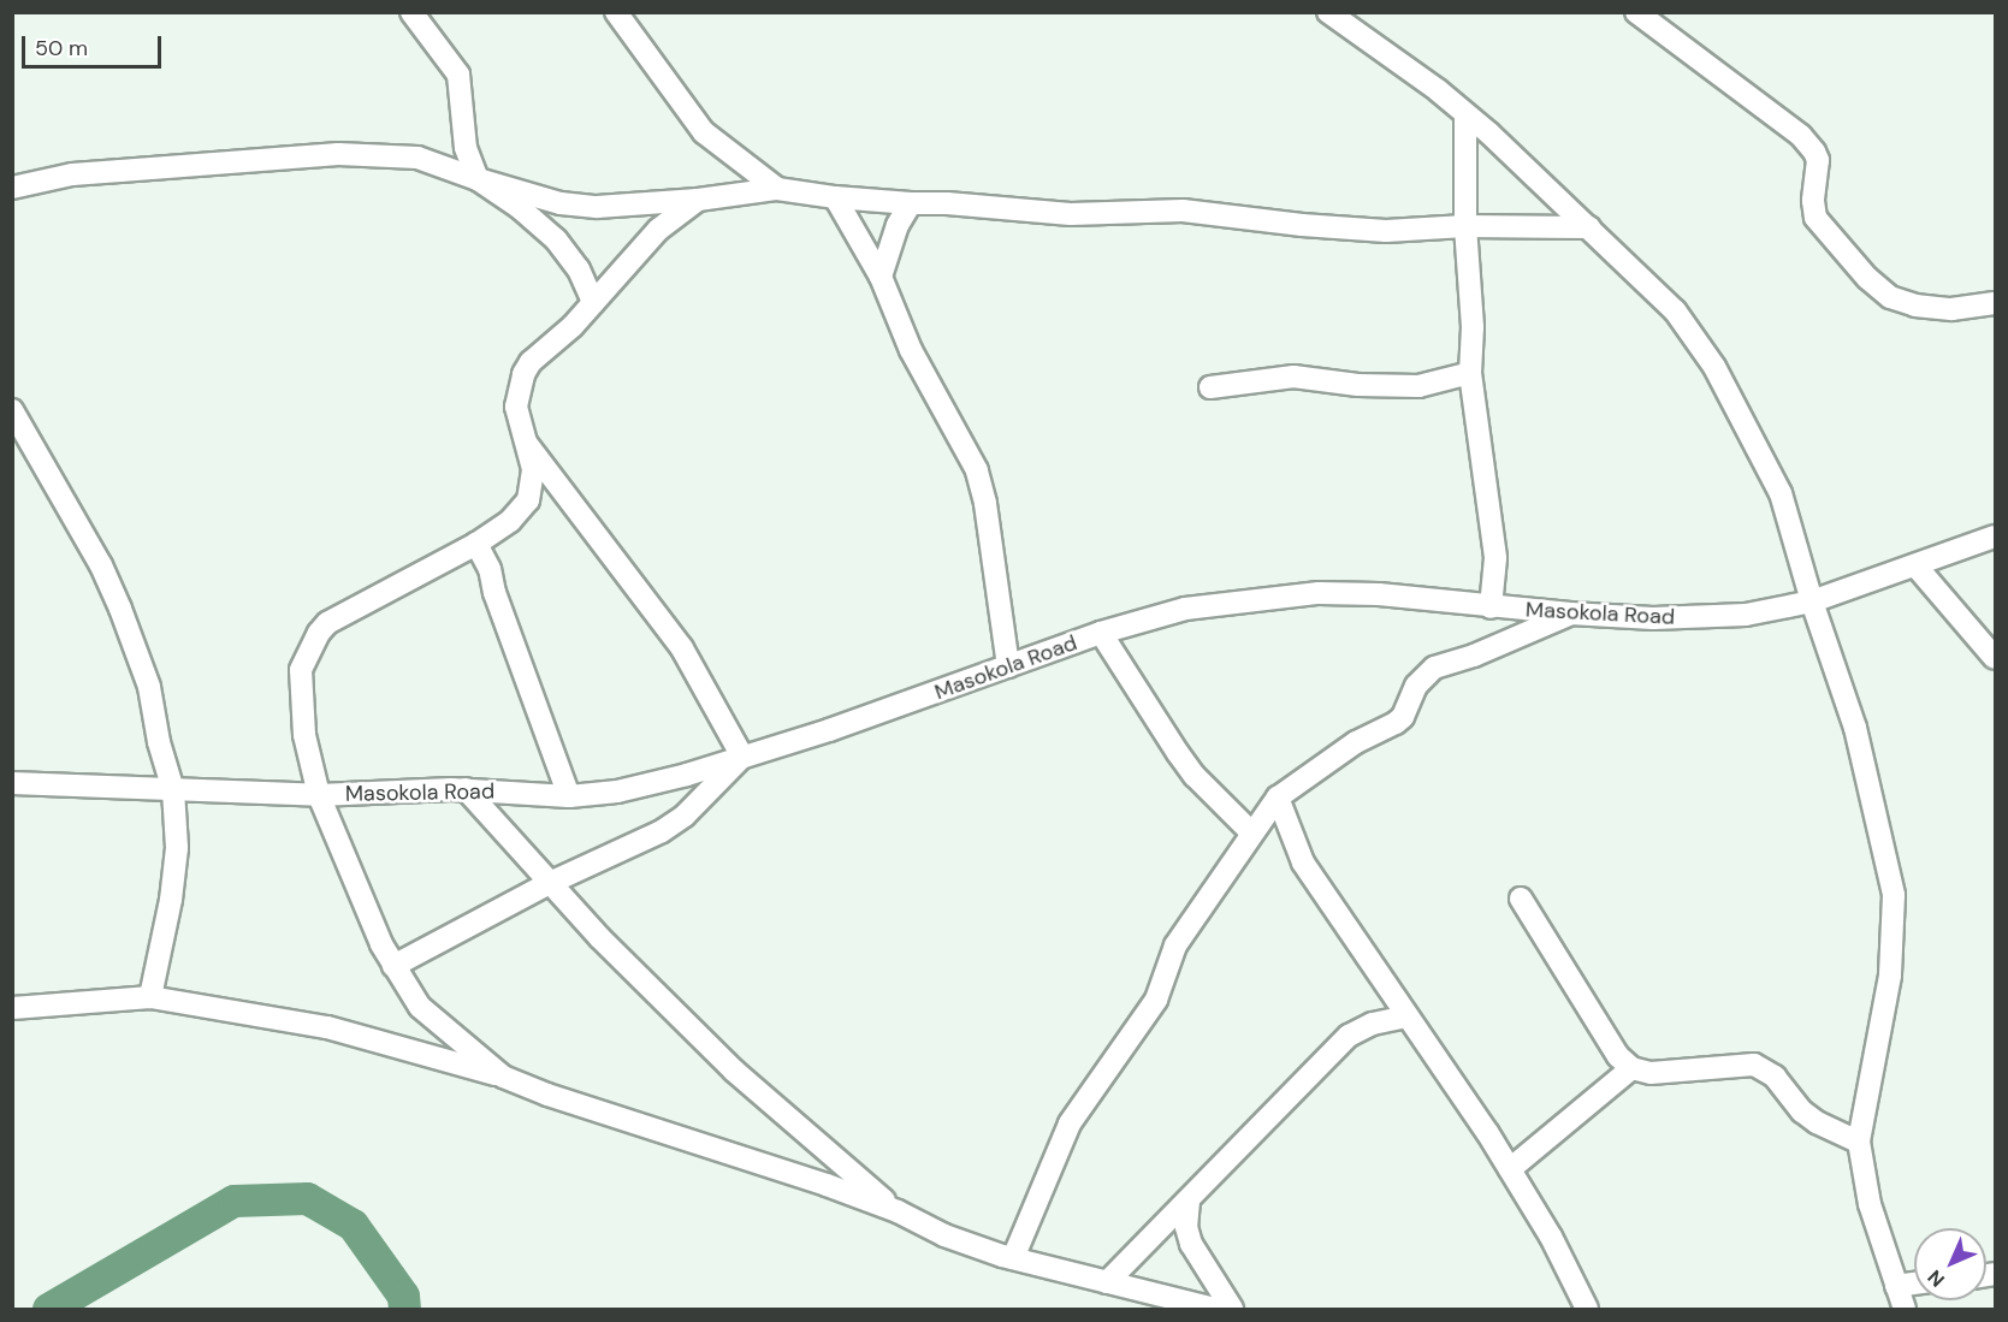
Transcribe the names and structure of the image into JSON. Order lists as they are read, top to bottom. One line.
{"streets":{"street":["Masokola Road"]},"scale_bar":"50 m","north":"bottom left"}
